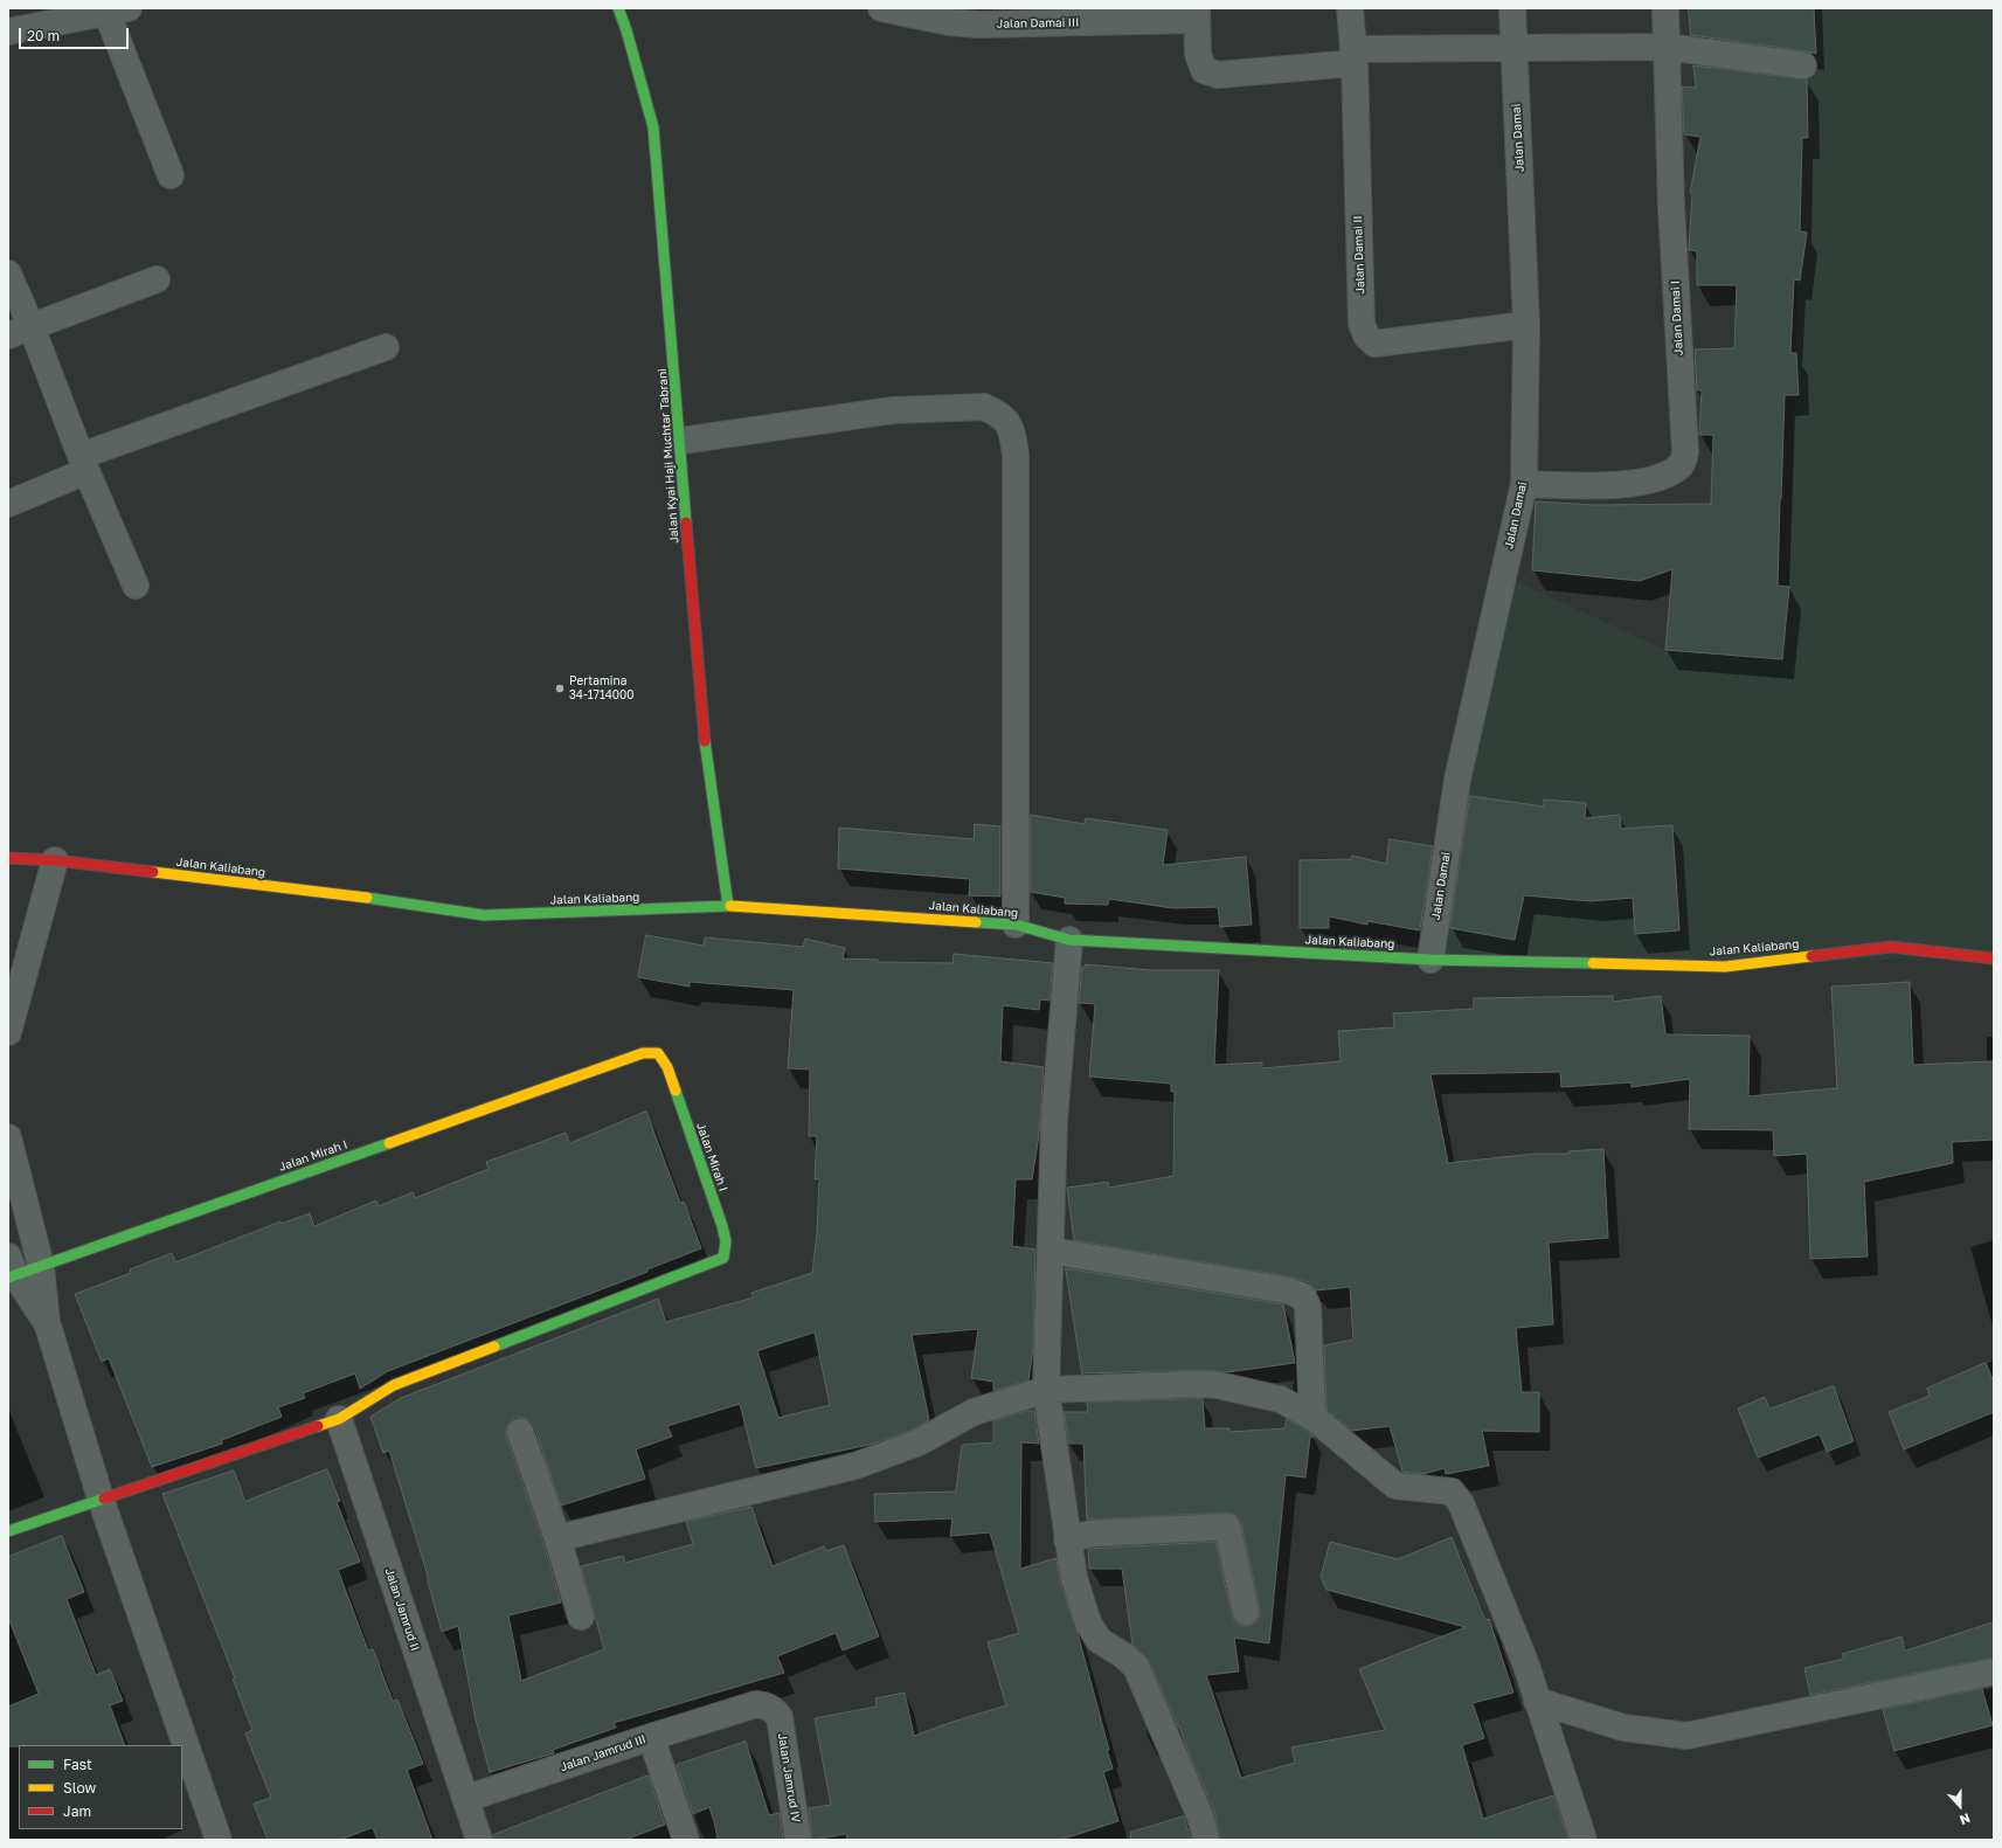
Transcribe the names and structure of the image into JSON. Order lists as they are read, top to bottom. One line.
{"streets":{"street":["Jalan Damai III","Jalan Damai","Jalan Damai II","Jalan Damai I","Jalan Kyai Haji Muchtar Tabrani","Jalan Kaliabang","Jalan Mirah I","Jalan Jamrud II","Jalan Jamrud III","Jalan Jamrud IV"]},"crossings":[["Jalan Damai III","Jalan Damai II"],["Jalan Damai","Jalan Damai II"],["Jalan Damai","Jalan Damai I"],["Jalan Damai","Jalan Kaliabang"],["Jalan Kyai Haji Muchtar Tabrani","Jalan Kaliabang"],["Jalan Mirah I","Jalan Jamrud II"],["Jalan Jamrud II","Jalan Jamrud III"],["Jalan Jamrud III","Jalan Jamrud IV"]],"places":["Pertamina 34-1714000"],"legend":["Fast","Slow","Jam"],"scale_bar":"20 m","north":"bottom"}
